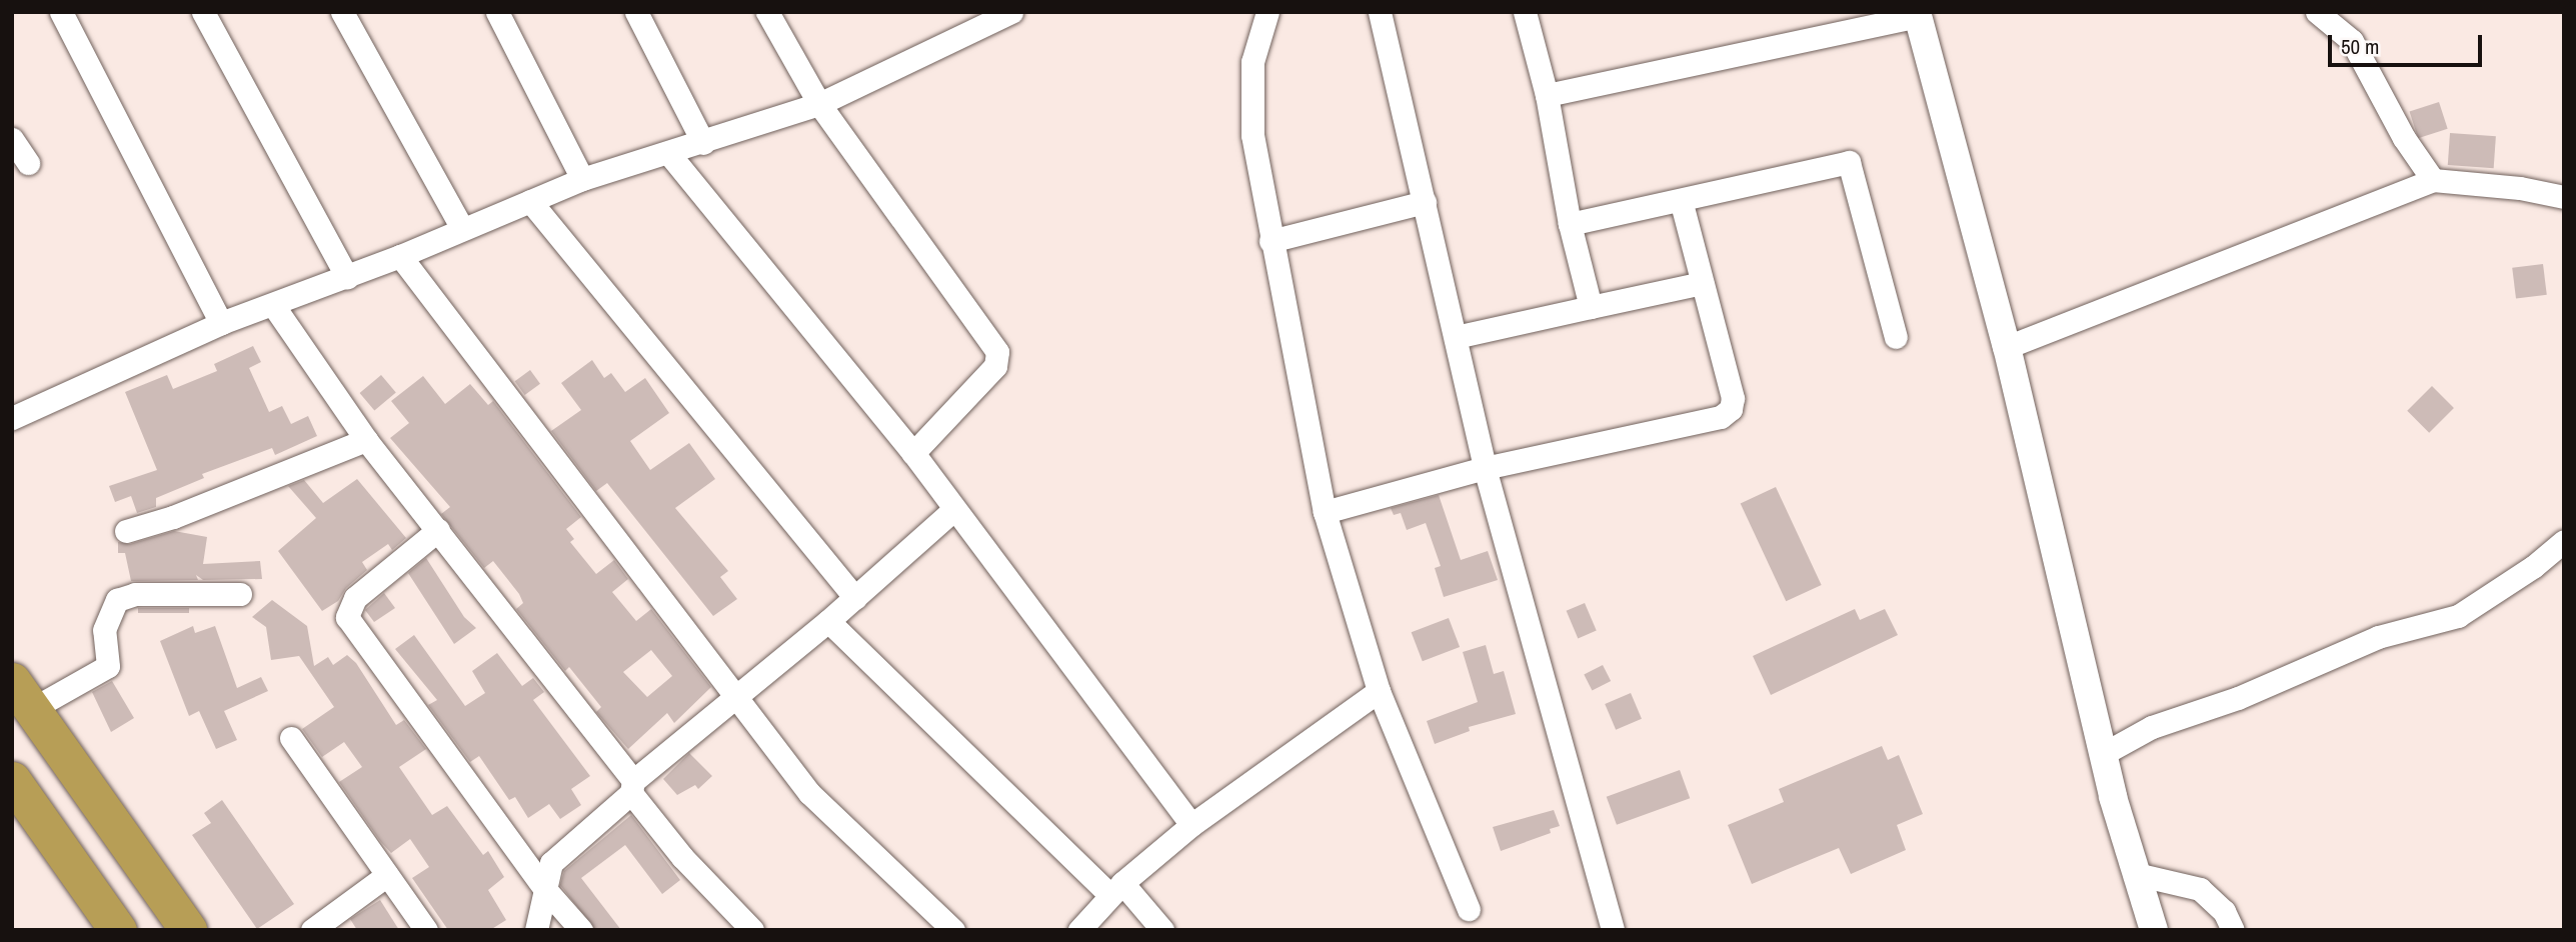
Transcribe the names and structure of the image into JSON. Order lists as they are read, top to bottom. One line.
{"scale_bar":"50 m"}
